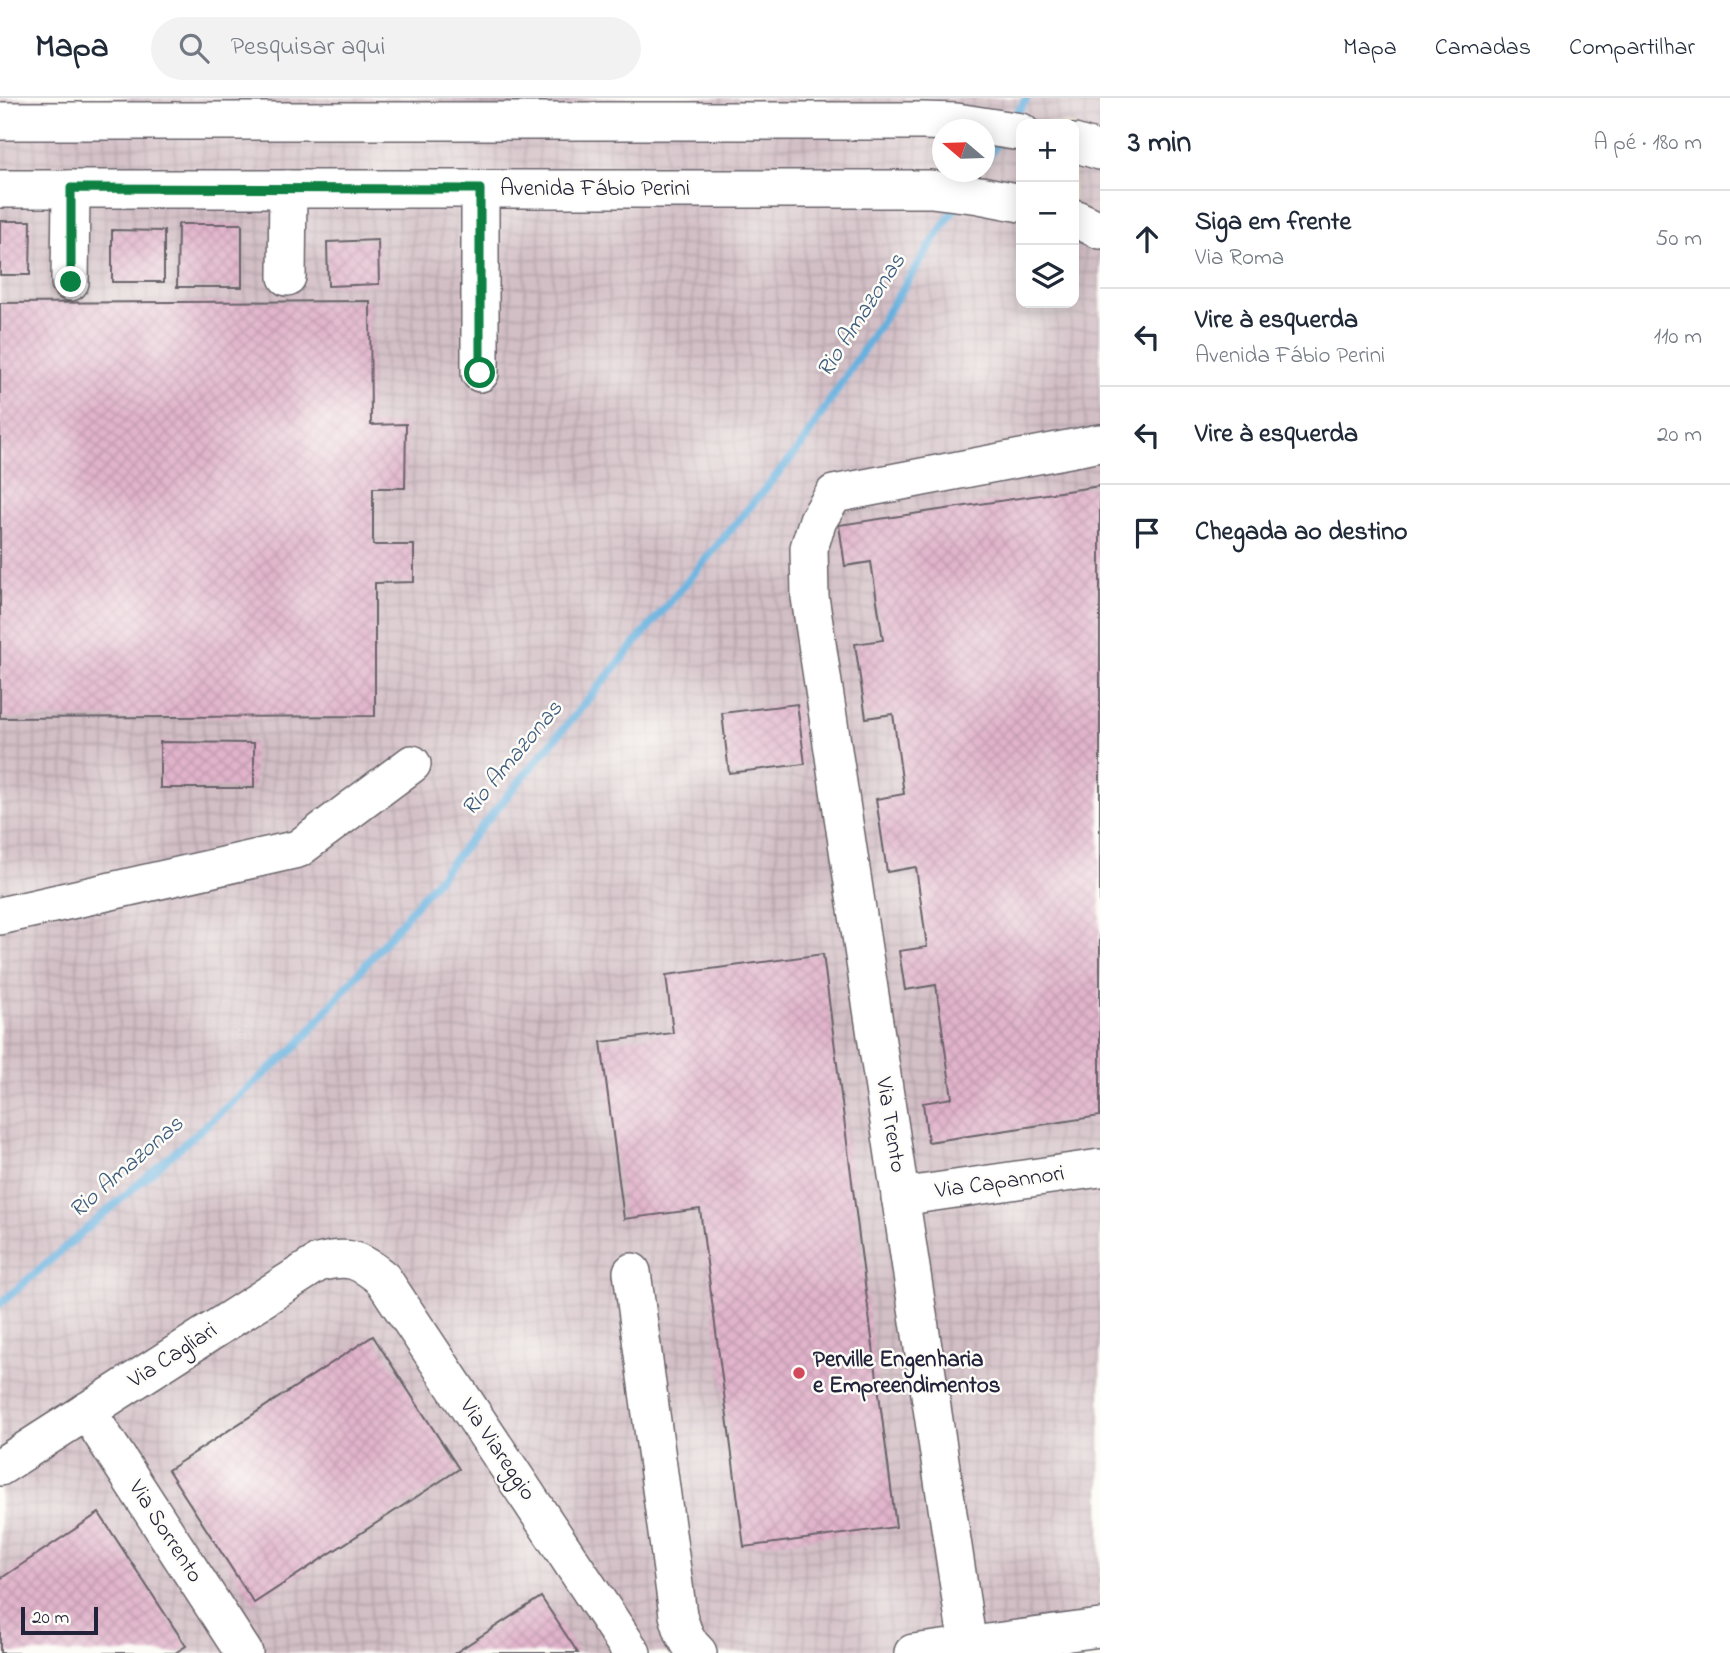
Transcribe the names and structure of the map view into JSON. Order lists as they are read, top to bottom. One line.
{"streets":{"street":["Avenida Fábio Perini","Via Trento","Via Capannori","Via Cagliari","Via Viareggio","Via Sorrento"]},"crossings":[["Via Trento","Via Capannori"],["Via Cagliari","Via Viareggio"],["Via Cagliari","Via Sorrento"]],"water":["Rio Amazonas"],"places":["Perville Engenharia e Empreendimentos"],"scale_bar":"20 m","north":"left","page":{"header":"Mapa","search":"Pesquisar aqui","nav":["Mapa","Camadas","Compartilhar"],"heading":["3 min","A pé · 180 m"],"map_buttons":["+","−"],"list":[["Siga em frente","Via Roma","50 m"],["Vire à esquerda","Avenida Fábio Perini","110 m"],["Vire à esquerda","20 m"],"Chegada ao destino"],"scale":"20 m"}}
